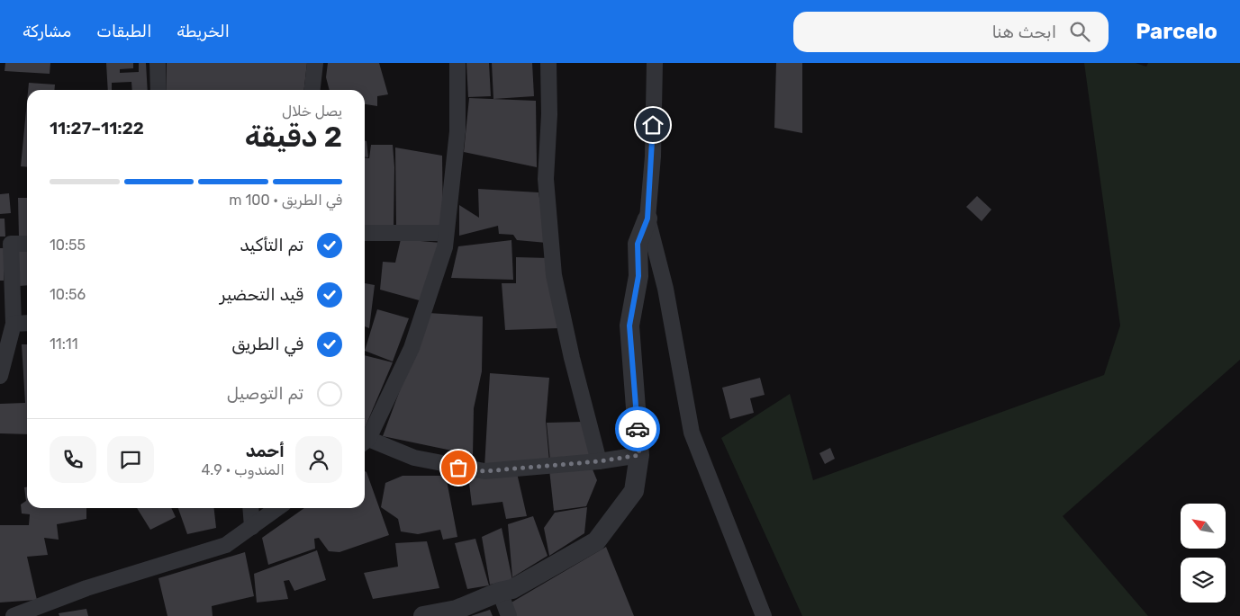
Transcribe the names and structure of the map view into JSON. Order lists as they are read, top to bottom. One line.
{"north":"top left","page":{"header":"Parcelo","search":"ابحث هنا","nav":["الخريطة","الطبقات","مشاركة"],"heading":["2 دقيقة","يصل خلال","11:22–11:27"],"panel":["أحمد","المندوب · 4.9"],"bar":"في الطريق · 100 m","list":[["تم التأكيد","10:55"],["قيد التحضير","10:56"],["في الطريق","11:11"],"تم التوصيل"]}}
